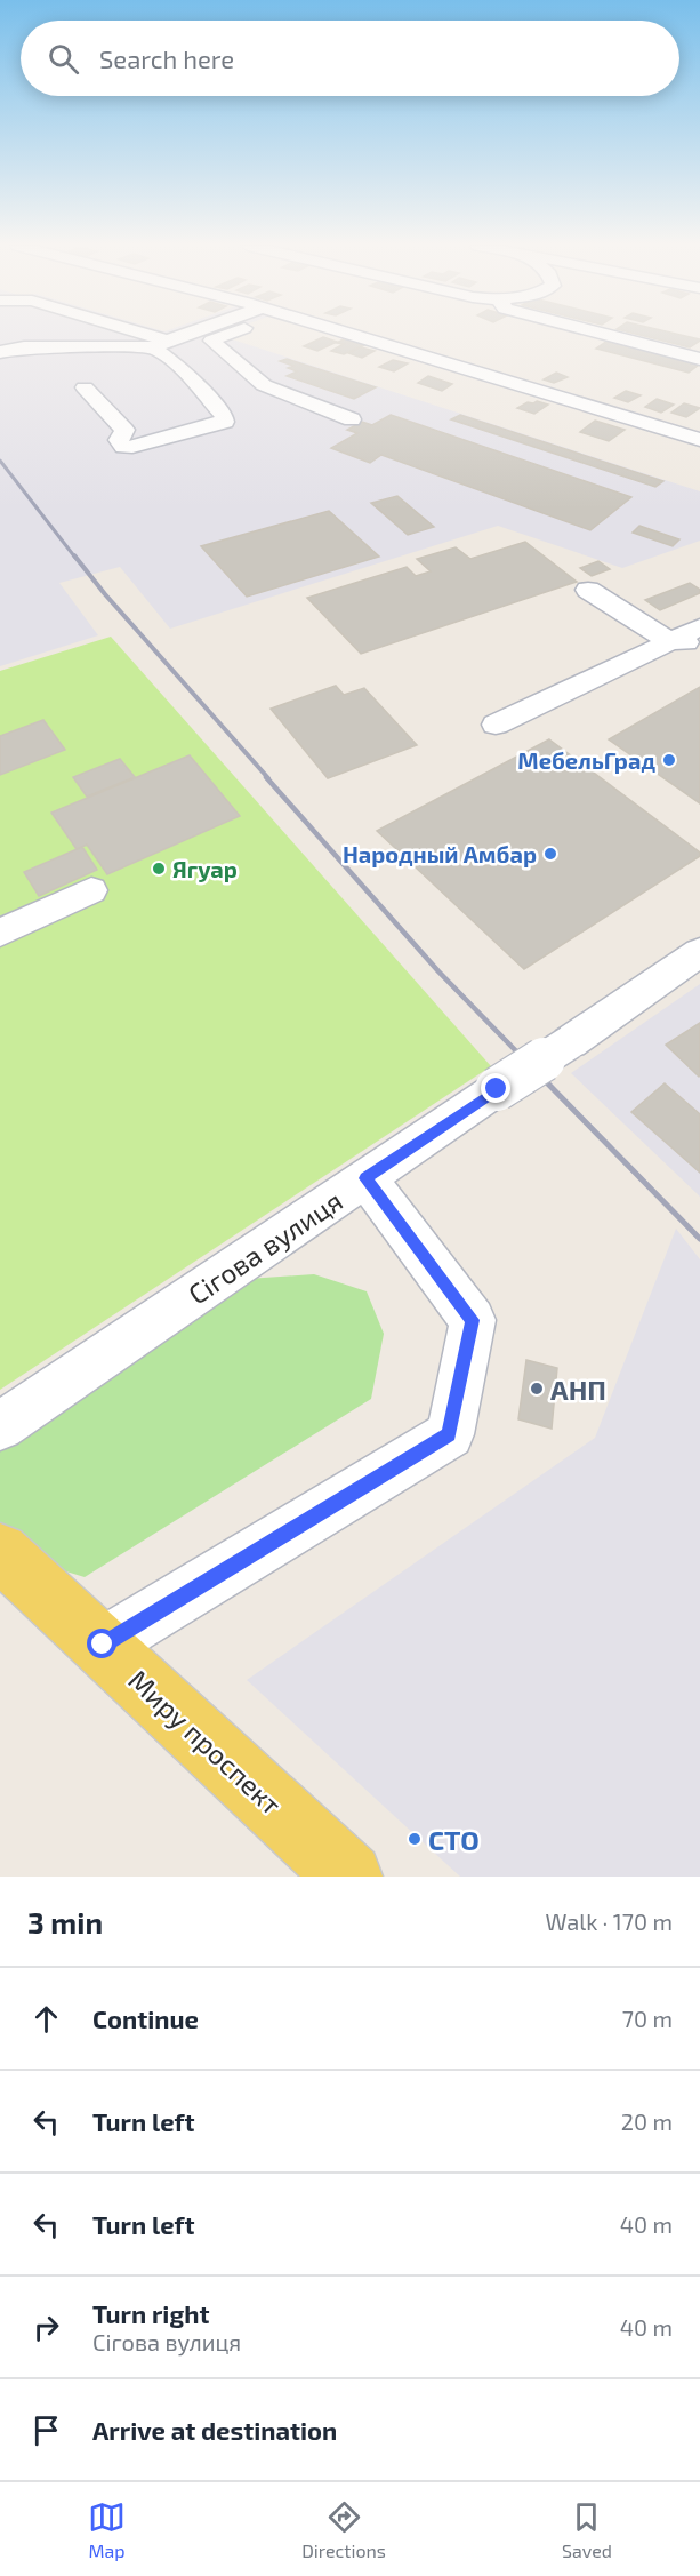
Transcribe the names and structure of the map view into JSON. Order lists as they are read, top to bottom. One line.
{"streets":{"main road":["Миру проспект"],"street":["Сігова вулиця"]},"places":["МебельГрад","Народный Амбар","Ягуар","АНП","СТО"],"page":{"search":"Search here","heading":["3 min","Walk · 170 m"],"list":[["Continue","70 m"],["Turn left","20 m"],["Turn left","40 m"],["Turn right","Сігова вулиця","40 m"],"Arrive at destination"],"nav":["Map","Directions","Saved"]}}
